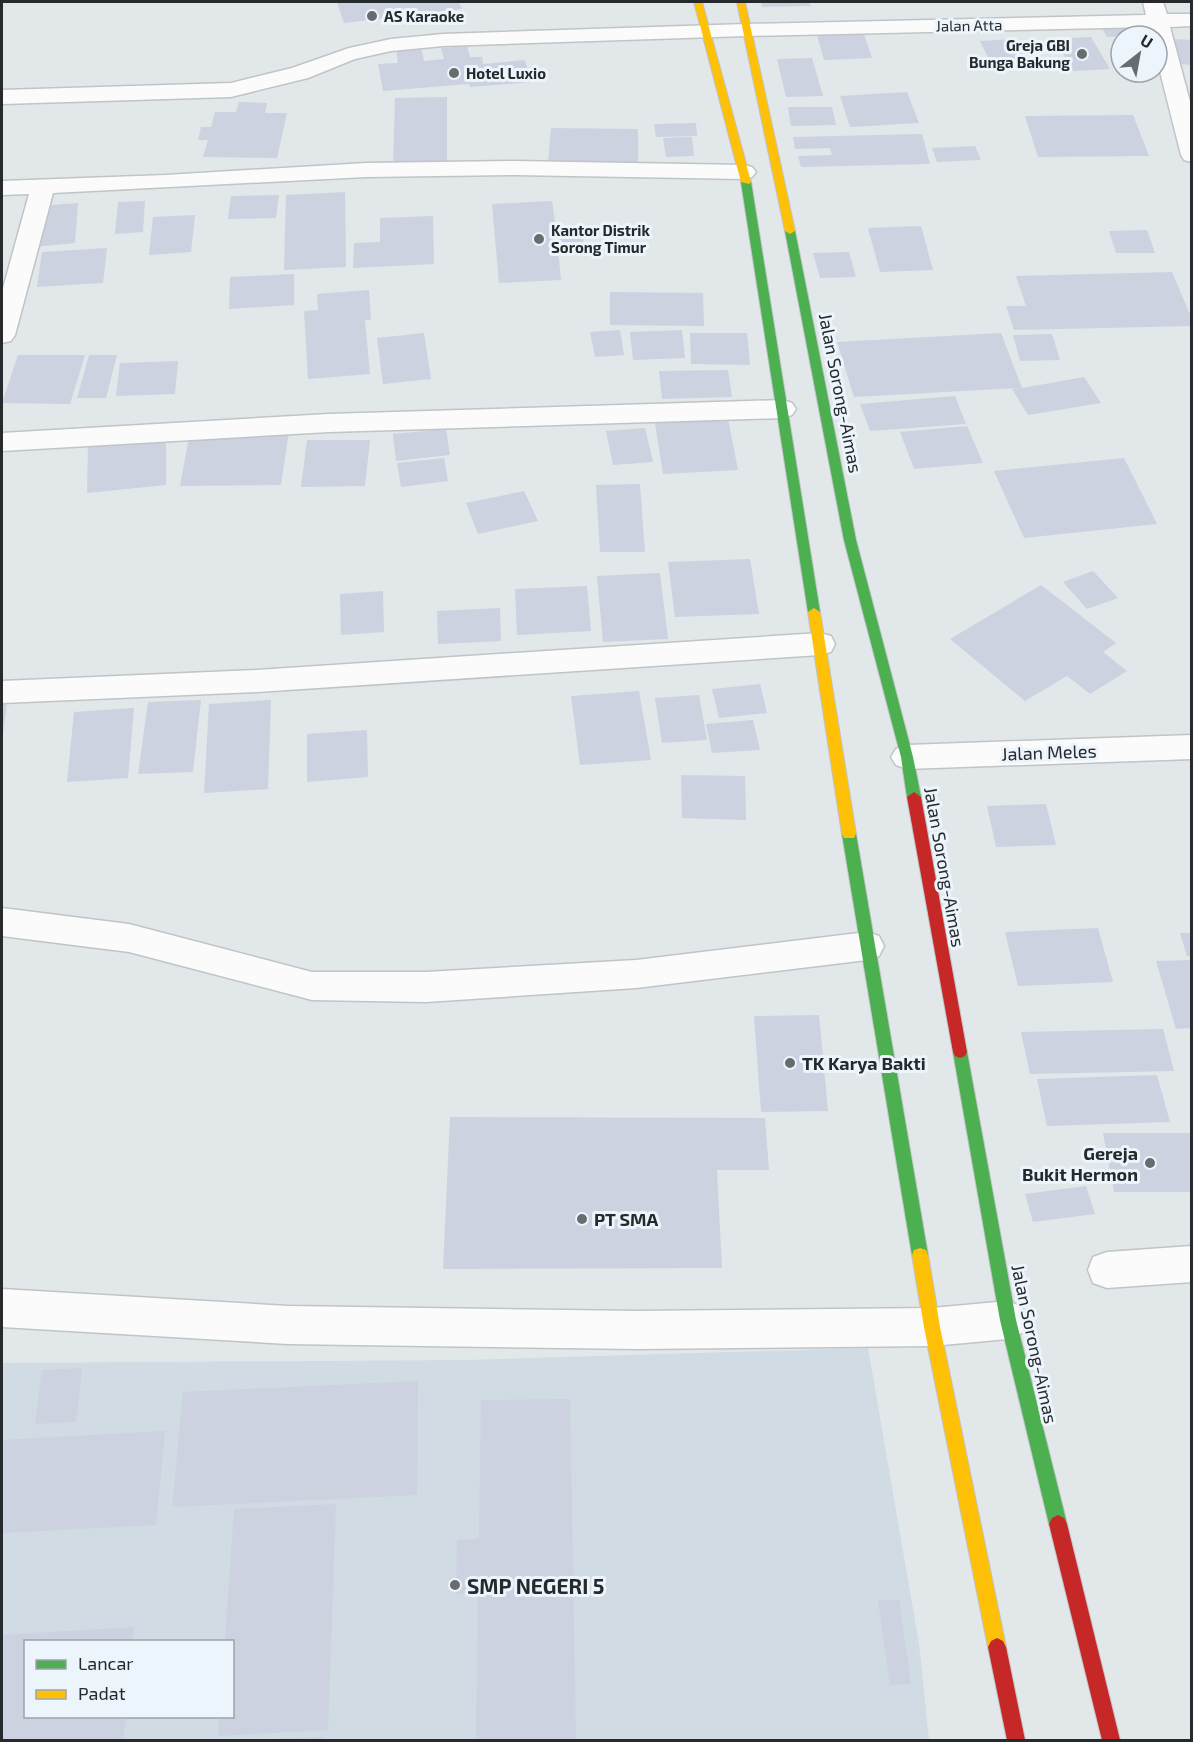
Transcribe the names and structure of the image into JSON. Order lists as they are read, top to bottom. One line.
{"streets":{"highway":["Jalan Sorong-Aimas"],"street":["Jalan Atta","Jalan Meles"]},"crossings":[["Jalan Atta","Jalan Sorong-Aimas"],["Jalan Sorong-Aimas","Jalan Meles"]],"places":["AS Karaoke","Greja GBI Bunga Bakung","Hotel Luxio","Kantor Distrik Sorong Timur","TK Karya Bakti","Gereja Bukit Hermon","PT SMA","SMP NEGERI 5"],"legend":["Lancar","Padat"],"north":"top right"}
